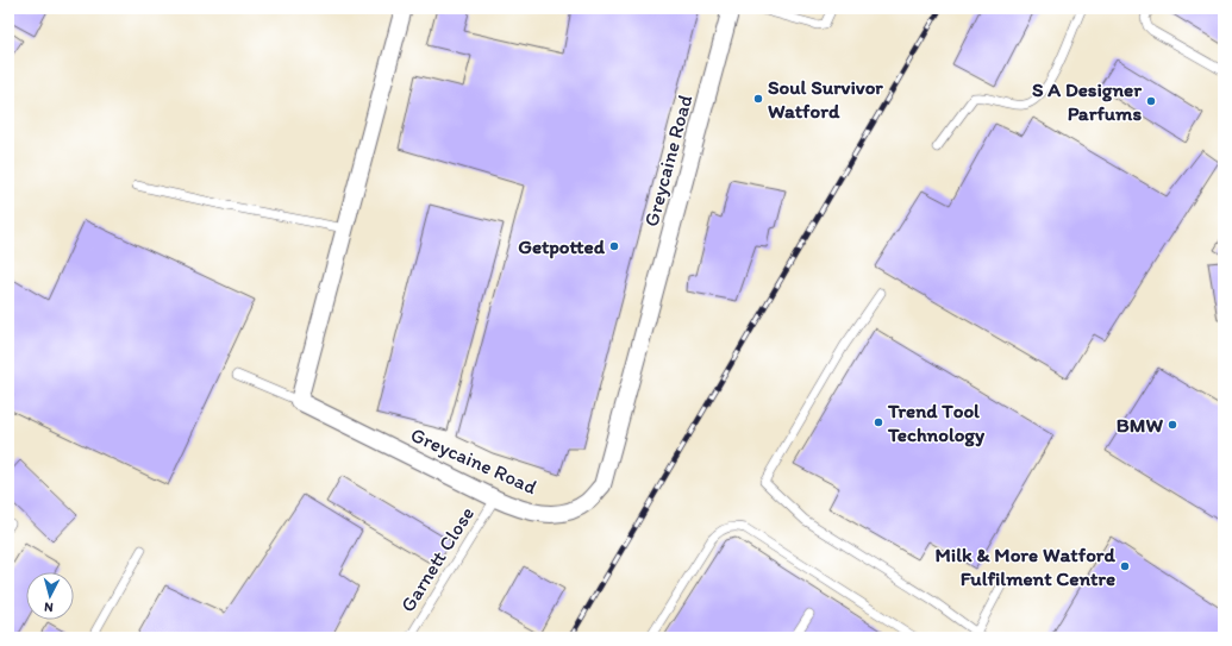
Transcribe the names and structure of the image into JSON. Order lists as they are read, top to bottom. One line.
{"streets":{"street":["Greycaine Road"],"lane":["Garnett Close"]},"crossings":[["Greycaine Road","Garnett Close"]],"places":["Soul Survivor Watford","S A Designer Parfums","Getpotted","Trend Tool Technology","BMW","Milk & More Watford Fulfilment Centre"],"north":"bottom"}
